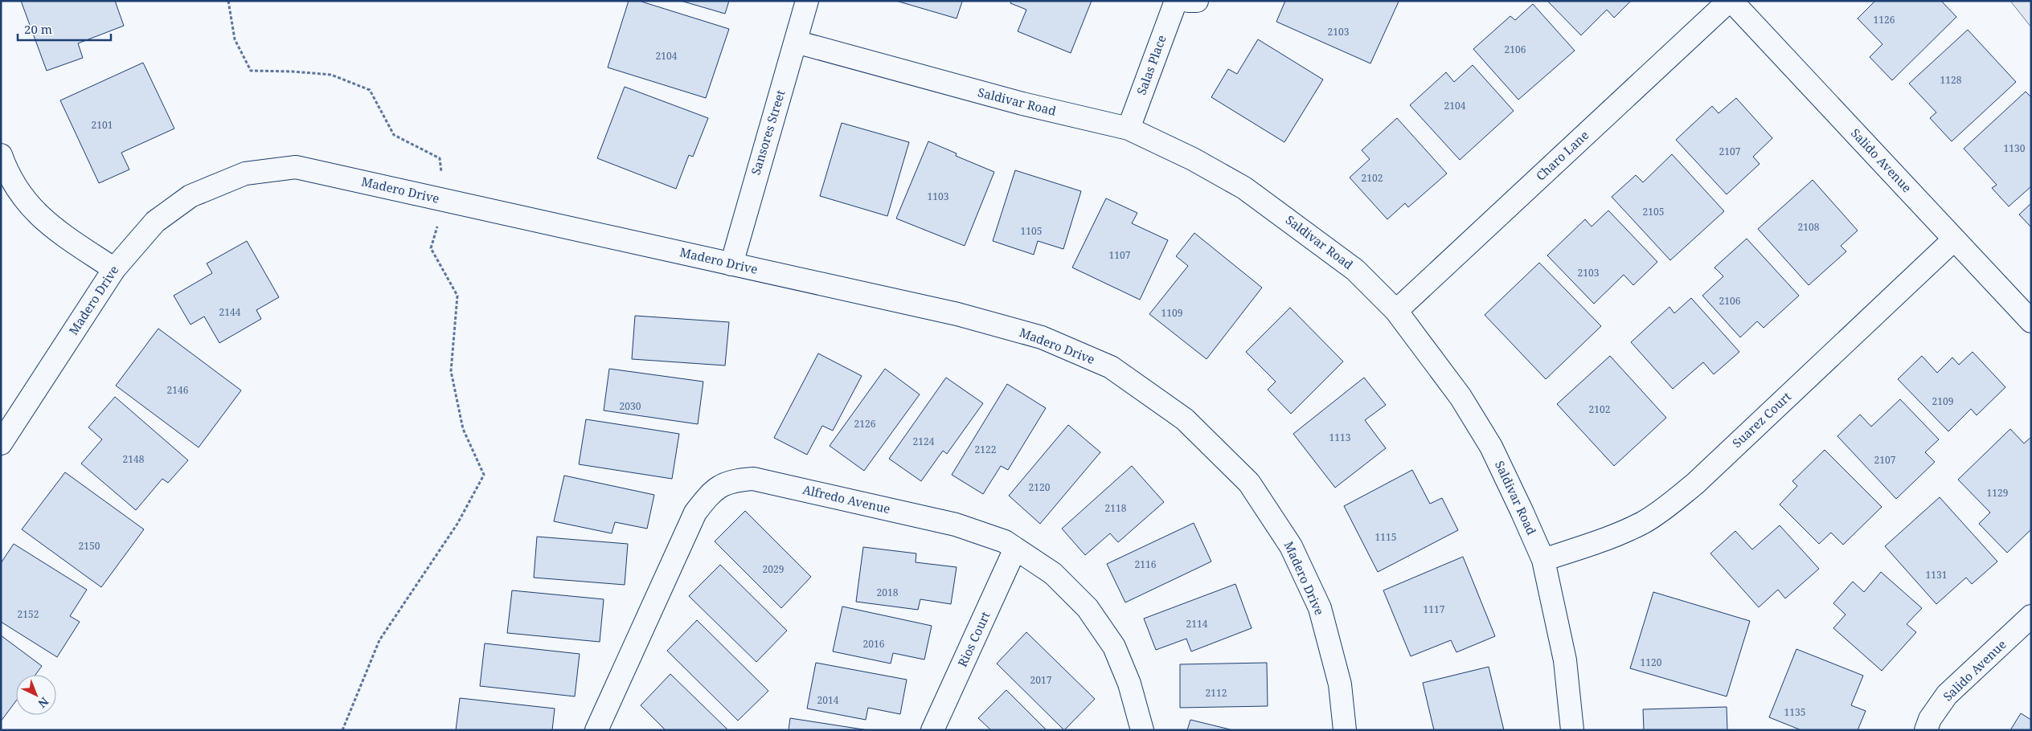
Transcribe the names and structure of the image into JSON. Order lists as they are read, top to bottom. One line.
{"streets":{"street":["Salas Place","Saldivar Road","Sansores Street","Charo Lane","Salido Avenue","Madero Drive","Suarez Court","Alfredo Avenue","Rios Court"]},"crossings":[["Salas Place","Saldivar Road"],["Saldivar Road","Sansores Street"],["Saldivar Road","Charo Lane"],["Saldivar Road","Suarez Court"],["Sansores Street","Madero Drive"],["Charo Lane","Salido Avenue"],["Salido Avenue","Suarez Court"],["Alfredo Avenue","Rios Court"]],"house_numbers":["1126","2103","2106","2104","1128","2104","2101","1130","2107","2102","1103","2105","2108","1105","1107","2103","2106","2144","1109","2146","2109","2030","2102","2126","1113","2124","2122","2148","2107","2120","1129","2118","1115","2150","2116","2029","1131","2018","1117","2152","2114","2016","1120","2017","2112","2014","1135"],"scale_bar":"20 m","north":"bottom right"}
